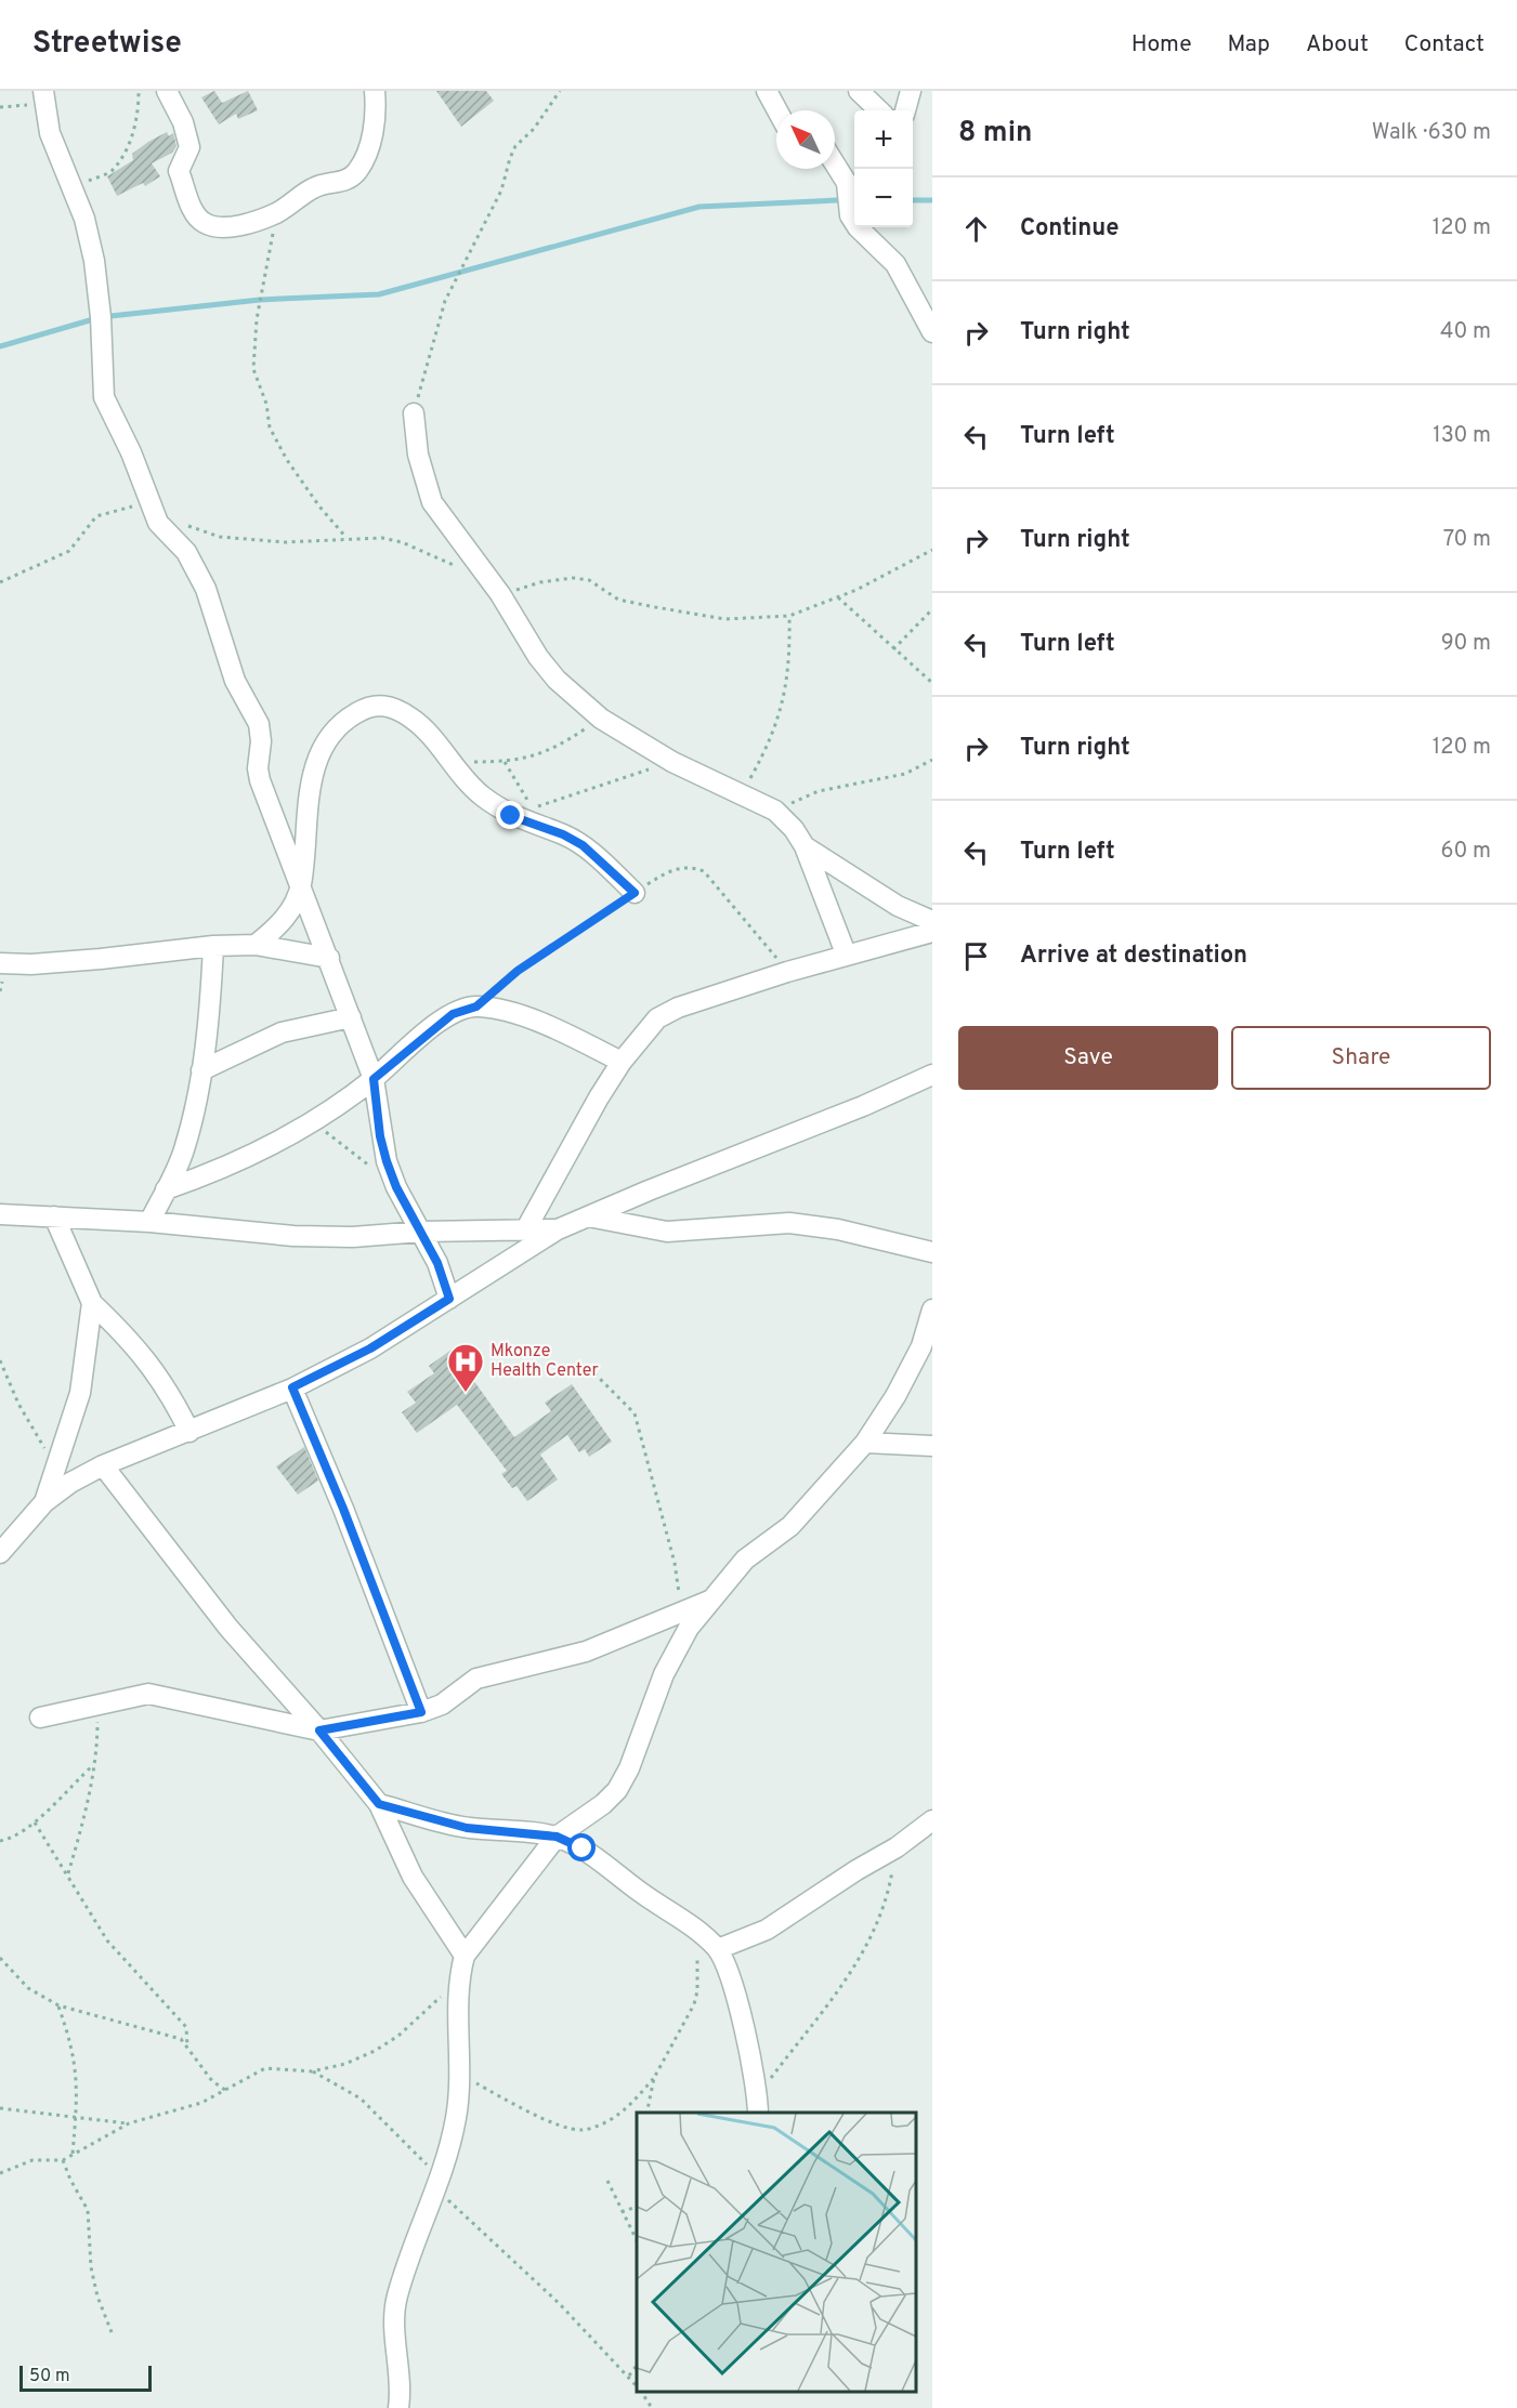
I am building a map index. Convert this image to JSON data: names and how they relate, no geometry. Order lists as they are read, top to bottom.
{
  "places": {
    "hospital": ["Mkonze Health Center"]
  },
  "scale_bar": "50 m",
  "north": "top left",
  "page": {
    "header": "Streetwise",
    "nav": [
      "Home",
      "Map",
      "About",
      "Contact"
    ],
    "heading": ["8 min", "Walk · 630 m"],
    "map_buttons": ["+", "−"],
    "list": [
      ["Continue", "120 m"],
      ["Turn right", "40 m"],
      ["Turn left", "130 m"],
      ["Turn right", "70 m"],
      ["Turn left", "90 m"],
      ["Turn right", "120 m"],
      ["Turn left", "60 m"],
      "Arrive at destination"
    ],
    "buttons": ["Save", "Share"],
    "scale": "50 m"
  }
}
